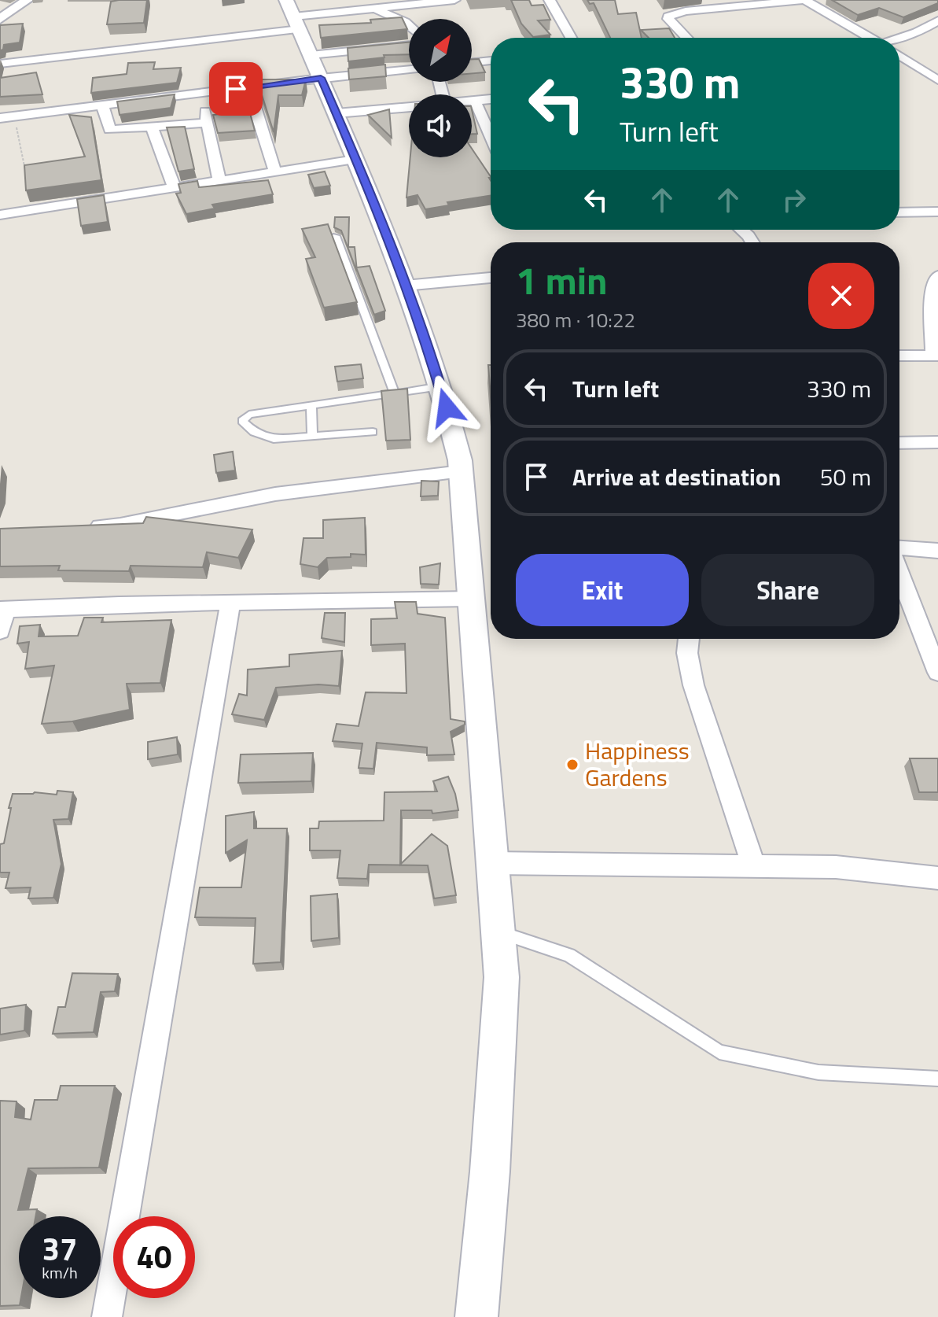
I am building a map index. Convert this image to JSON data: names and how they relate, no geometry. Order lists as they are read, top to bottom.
{
  "places": ["Happiness Gardens"],
  "north": "top right",
  "page": {
    "turn": ["330 m", "Turn left"],
    "heading": ["1 min", "380 m · 10:22"],
    "list": [
      {
        "name": "Turn left",
        "value": "330 m"
      },
      {
        "name": "Arrive at destination",
        "value": "50 m"
      }
    ],
    "buttons": ["Exit", "Share"],
    "speed": "37 km/h",
    "limit": "40"
  }
}
